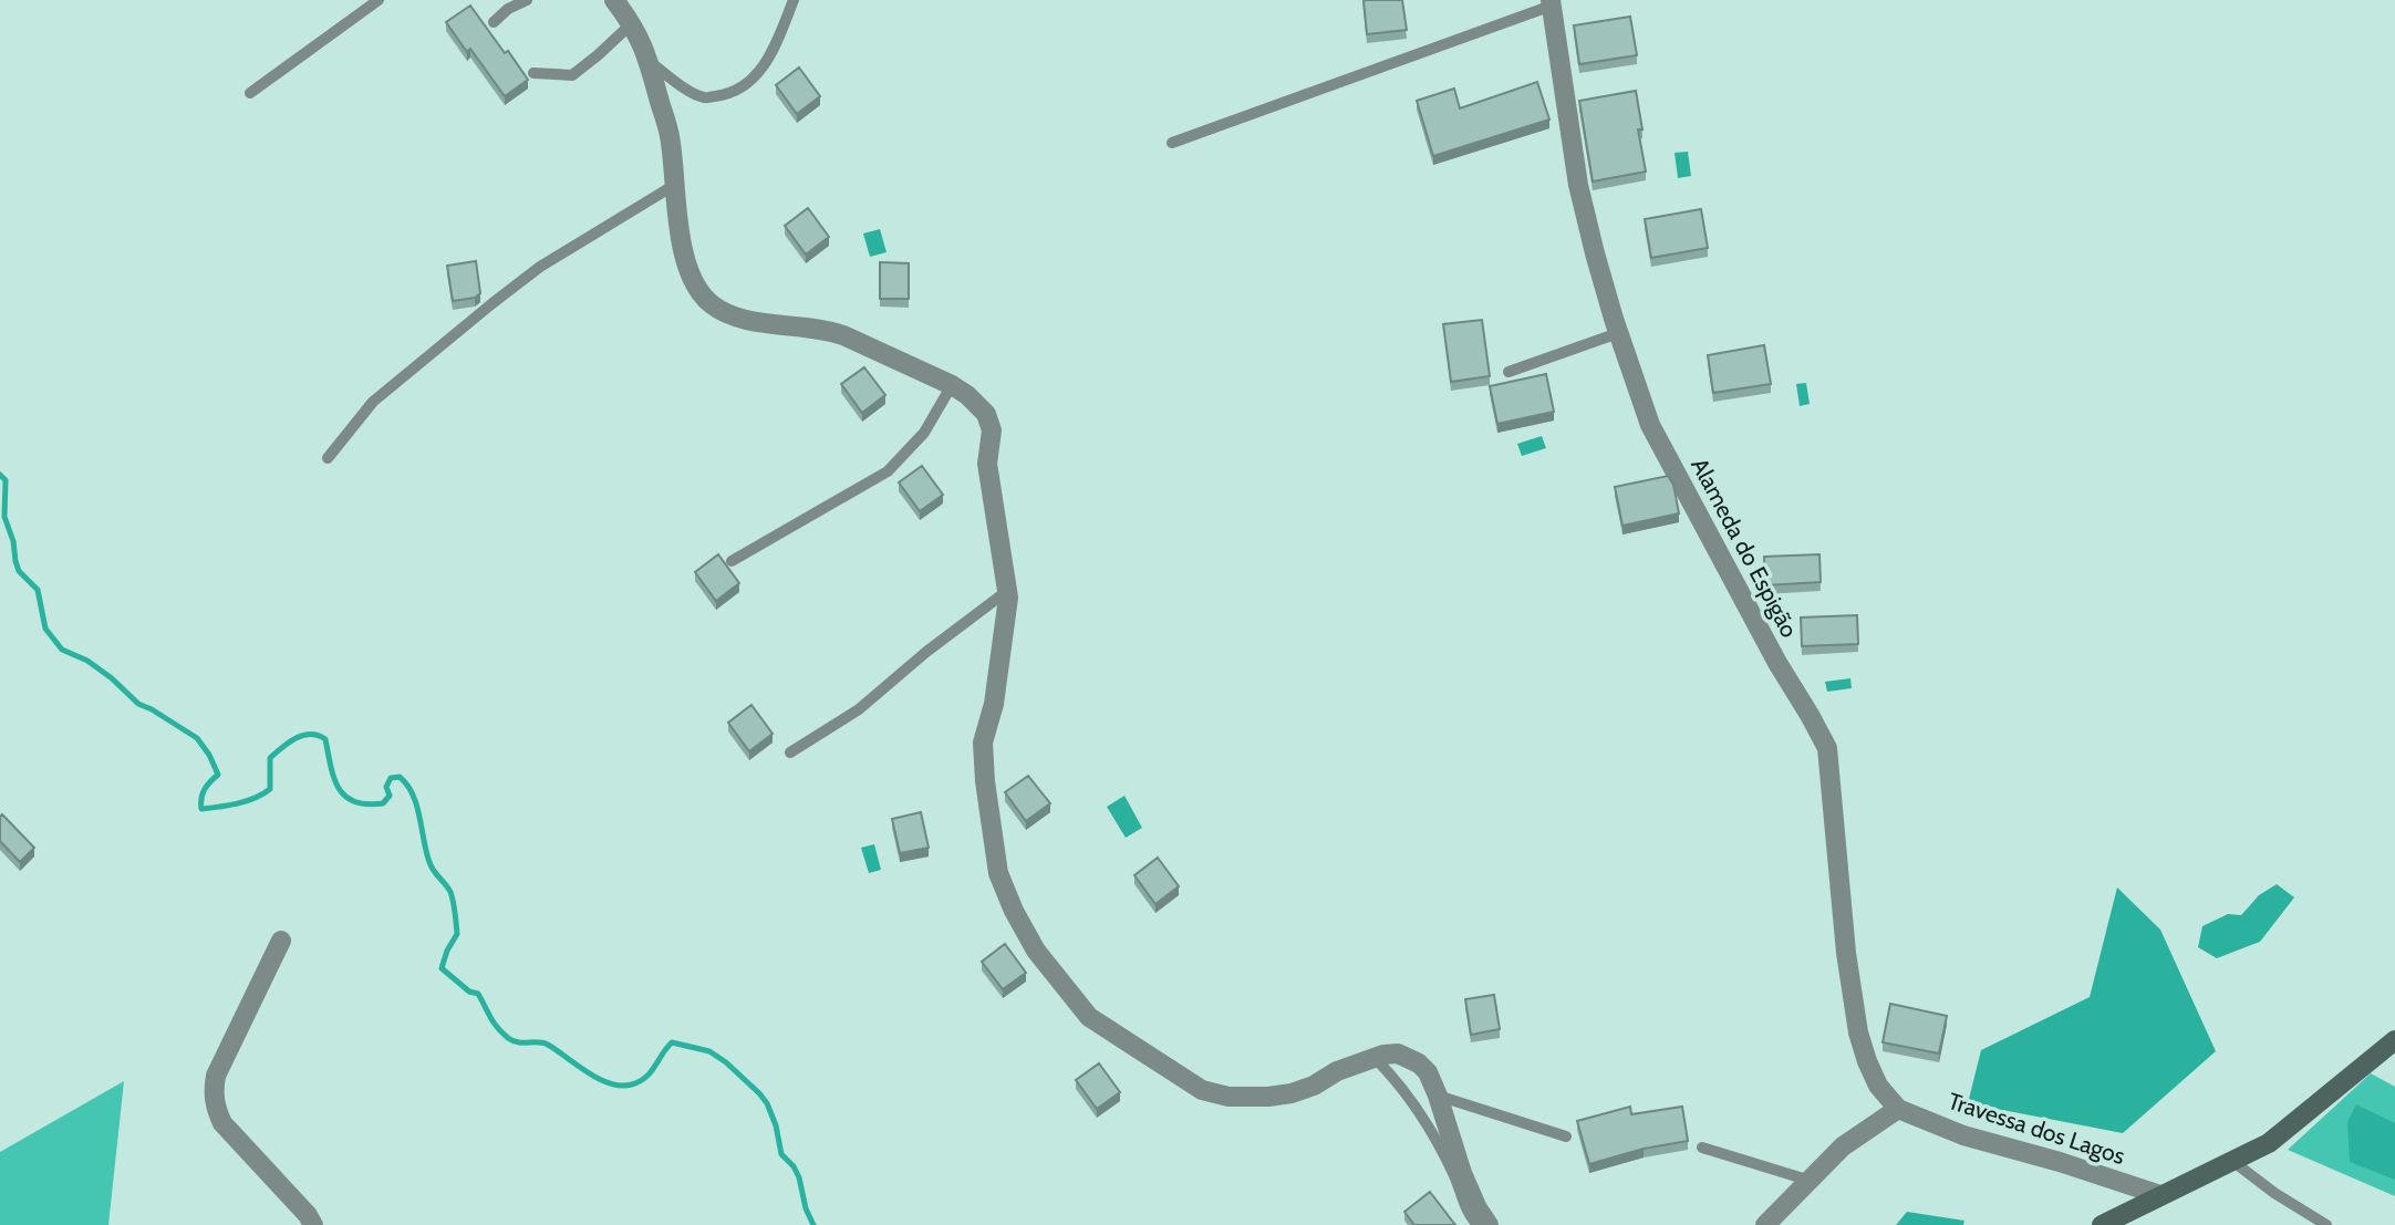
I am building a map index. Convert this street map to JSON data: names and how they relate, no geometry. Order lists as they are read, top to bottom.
{
  "streets": {
    "street": ["Alameda do Espigão", "Travessa dos Lagos"]
  },
  "crossings": [
    ["Alameda do Espigão", "Travessa dos Lagos"]
  ]
}
